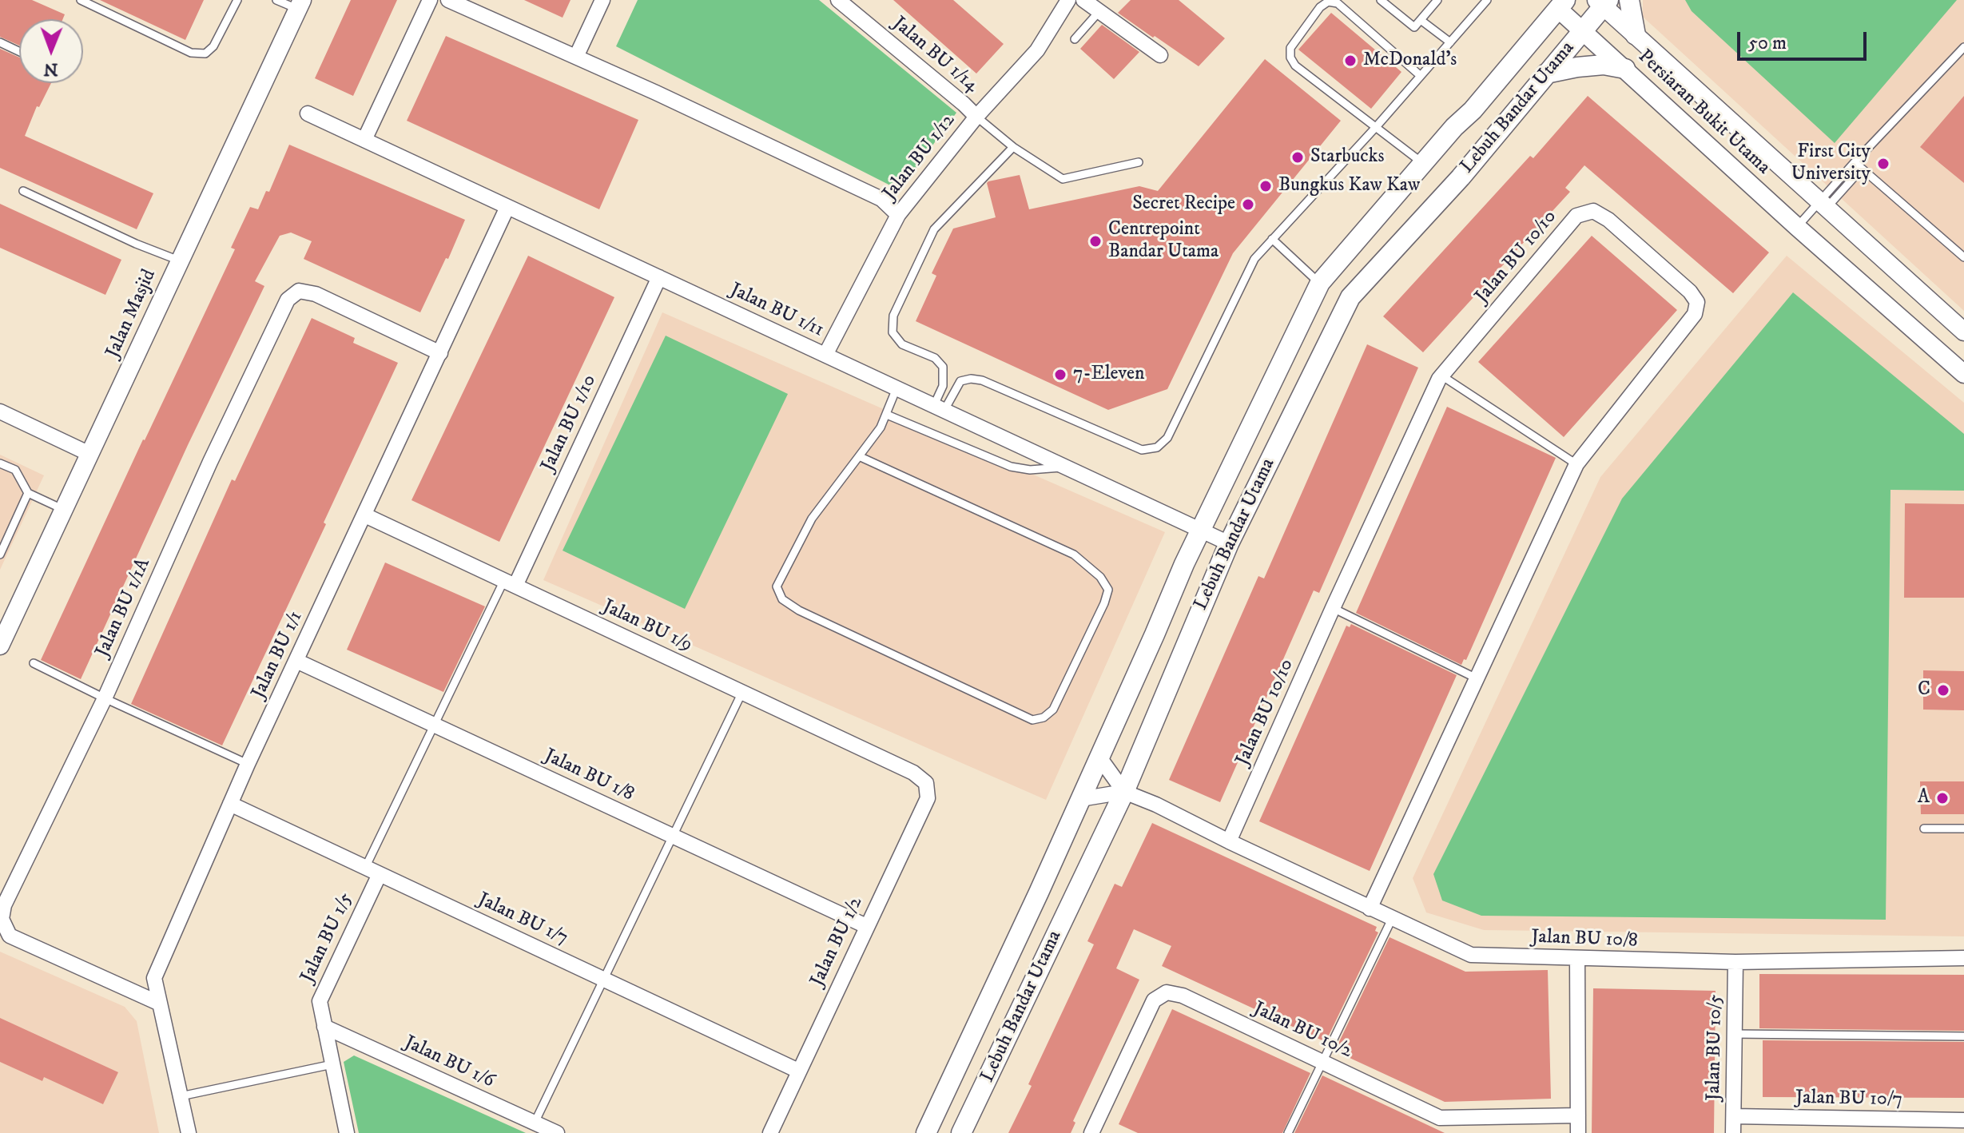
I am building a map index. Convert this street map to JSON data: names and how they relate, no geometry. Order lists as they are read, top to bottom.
{
  "streets": {
    "main road": ["Lebuh Bandar Utama"],
    "street": [
      "Jalan BU 1/14",
      "Persiaran Bukit Utama",
      "Jalan BU 1/12",
      "Jalan BU 10/10",
      "Jalan BU 1/11",
      "Jalan Masjid",
      "Jalan BU 1/10",
      "Jalan BU 1/1A",
      "Jalan BU 1/9",
      "Jalan BU 1/1",
      "Jalan BU 1/8",
      "Jalan BU 1/7",
      "Jalan BU 1/5",
      "Jalan BU 10/8",
      "Jalan BU 1/2",
      "Jalan BU 10/2",
      "Jalan BU 10/5",
      "Jalan BU 1/6",
      "Jalan BU 10/7"
    ]
  },
  "crossings": [
    ["Jalan BU 1/14", "Jalan BU 1/12"],
    ["Lebuh Bandar Utama", "Persiaran Bukit Utama"],
    ["Lebuh Bandar Utama", "Jalan BU 1/11"],
    ["Jalan BU 1/12", "Jalan BU 1/11"],
    ["Jalan BU 10/10", "Jalan BU 10/8"],
    ["Jalan BU 1/11", "Jalan BU 1/10"],
    ["Jalan BU 1/11", "Jalan BU 1/1"],
    ["Jalan BU 1/10", "Jalan BU 1/9"],
    ["Jalan BU 1/1A", "Jalan BU 1/1"],
    ["Jalan BU 1/9", "Jalan BU 1/1"],
    ["Jalan BU 1/9", "Jalan BU 1/2"],
    ["Jalan BU 1/1", "Jalan BU 1/8"],
    ["Jalan BU 1/1", "Jalan BU 1/7"],
    ["Jalan BU 1/8", "Jalan BU 1/2"],
    ["Jalan BU 1/7", "Jalan BU 1/5"],
    ["Jalan BU 1/7", "Jalan BU 1/2"],
    ["Jalan BU 1/5", "Jalan BU 1/6"],
    ["Jalan BU 10/8", "Jalan BU 10/5"],
    ["Jalan BU 10/5", "Jalan BU 10/7"]
  ],
  "places": [
    "McDonald's",
    "Starbucks",
    "First City University",
    "Bungkus Kaw Kaw",
    "Secret Recipe",
    "Centrepoint Bandar Utama",
    "7-Eleven",
    "C",
    "A"
  ],
  "scale_bar": "50 m",
  "north": "bottom"
}
